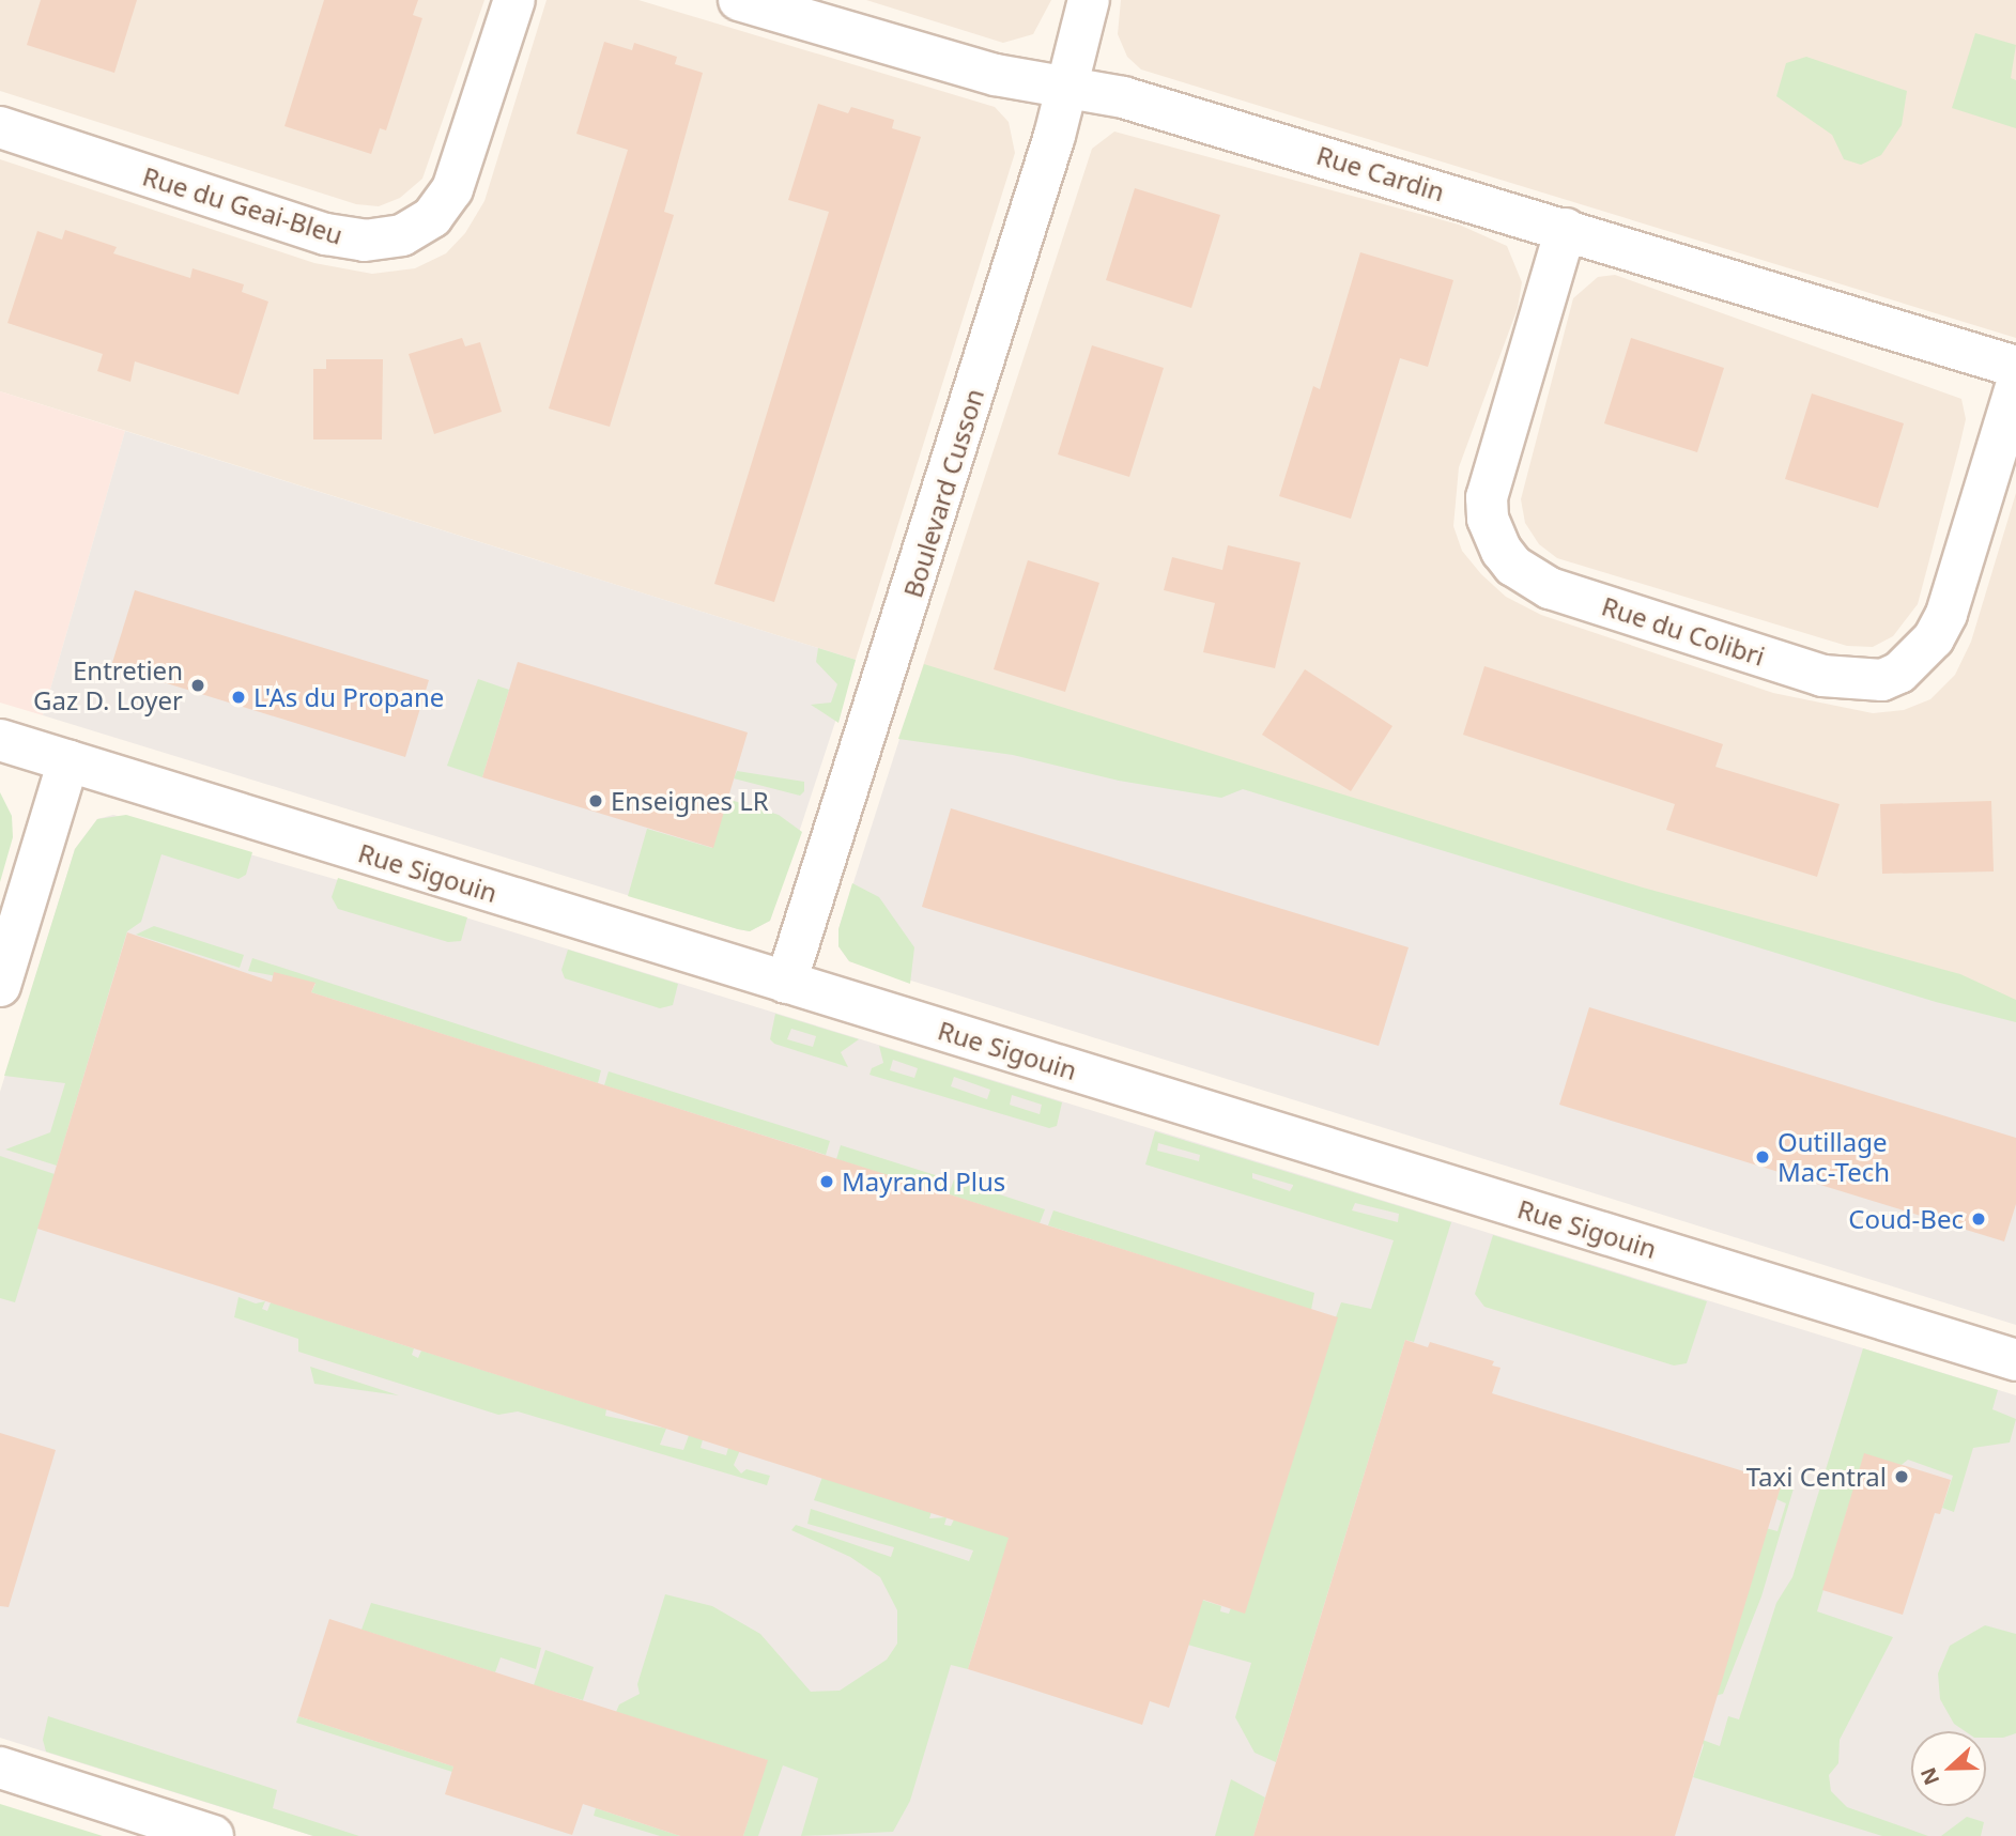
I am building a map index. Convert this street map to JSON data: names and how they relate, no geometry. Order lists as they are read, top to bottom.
{
  "streets": {
    "street": [
      "Rue Cardin",
      "Rue du Geai-Bleu",
      "Boulevard Cusson",
      "Rue du Colibri",
      "Rue Sigouin"
    ]
  },
  "crossings": [
    ["Rue Cardin", "Boulevard Cusson"],
    ["Rue Cardin", "Rue du Colibri"],
    ["Boulevard Cusson", "Rue Sigouin"]
  ],
  "places": [
    "Entretien Gaz D. Loyer",
    "L'As du Propane",
    "Enseignes LR",
    "Outillage Mac-Tech",
    "Mayrand Plus",
    "Coud-Bec",
    "Taxi Central"
  ],
  "north": "left"
}
